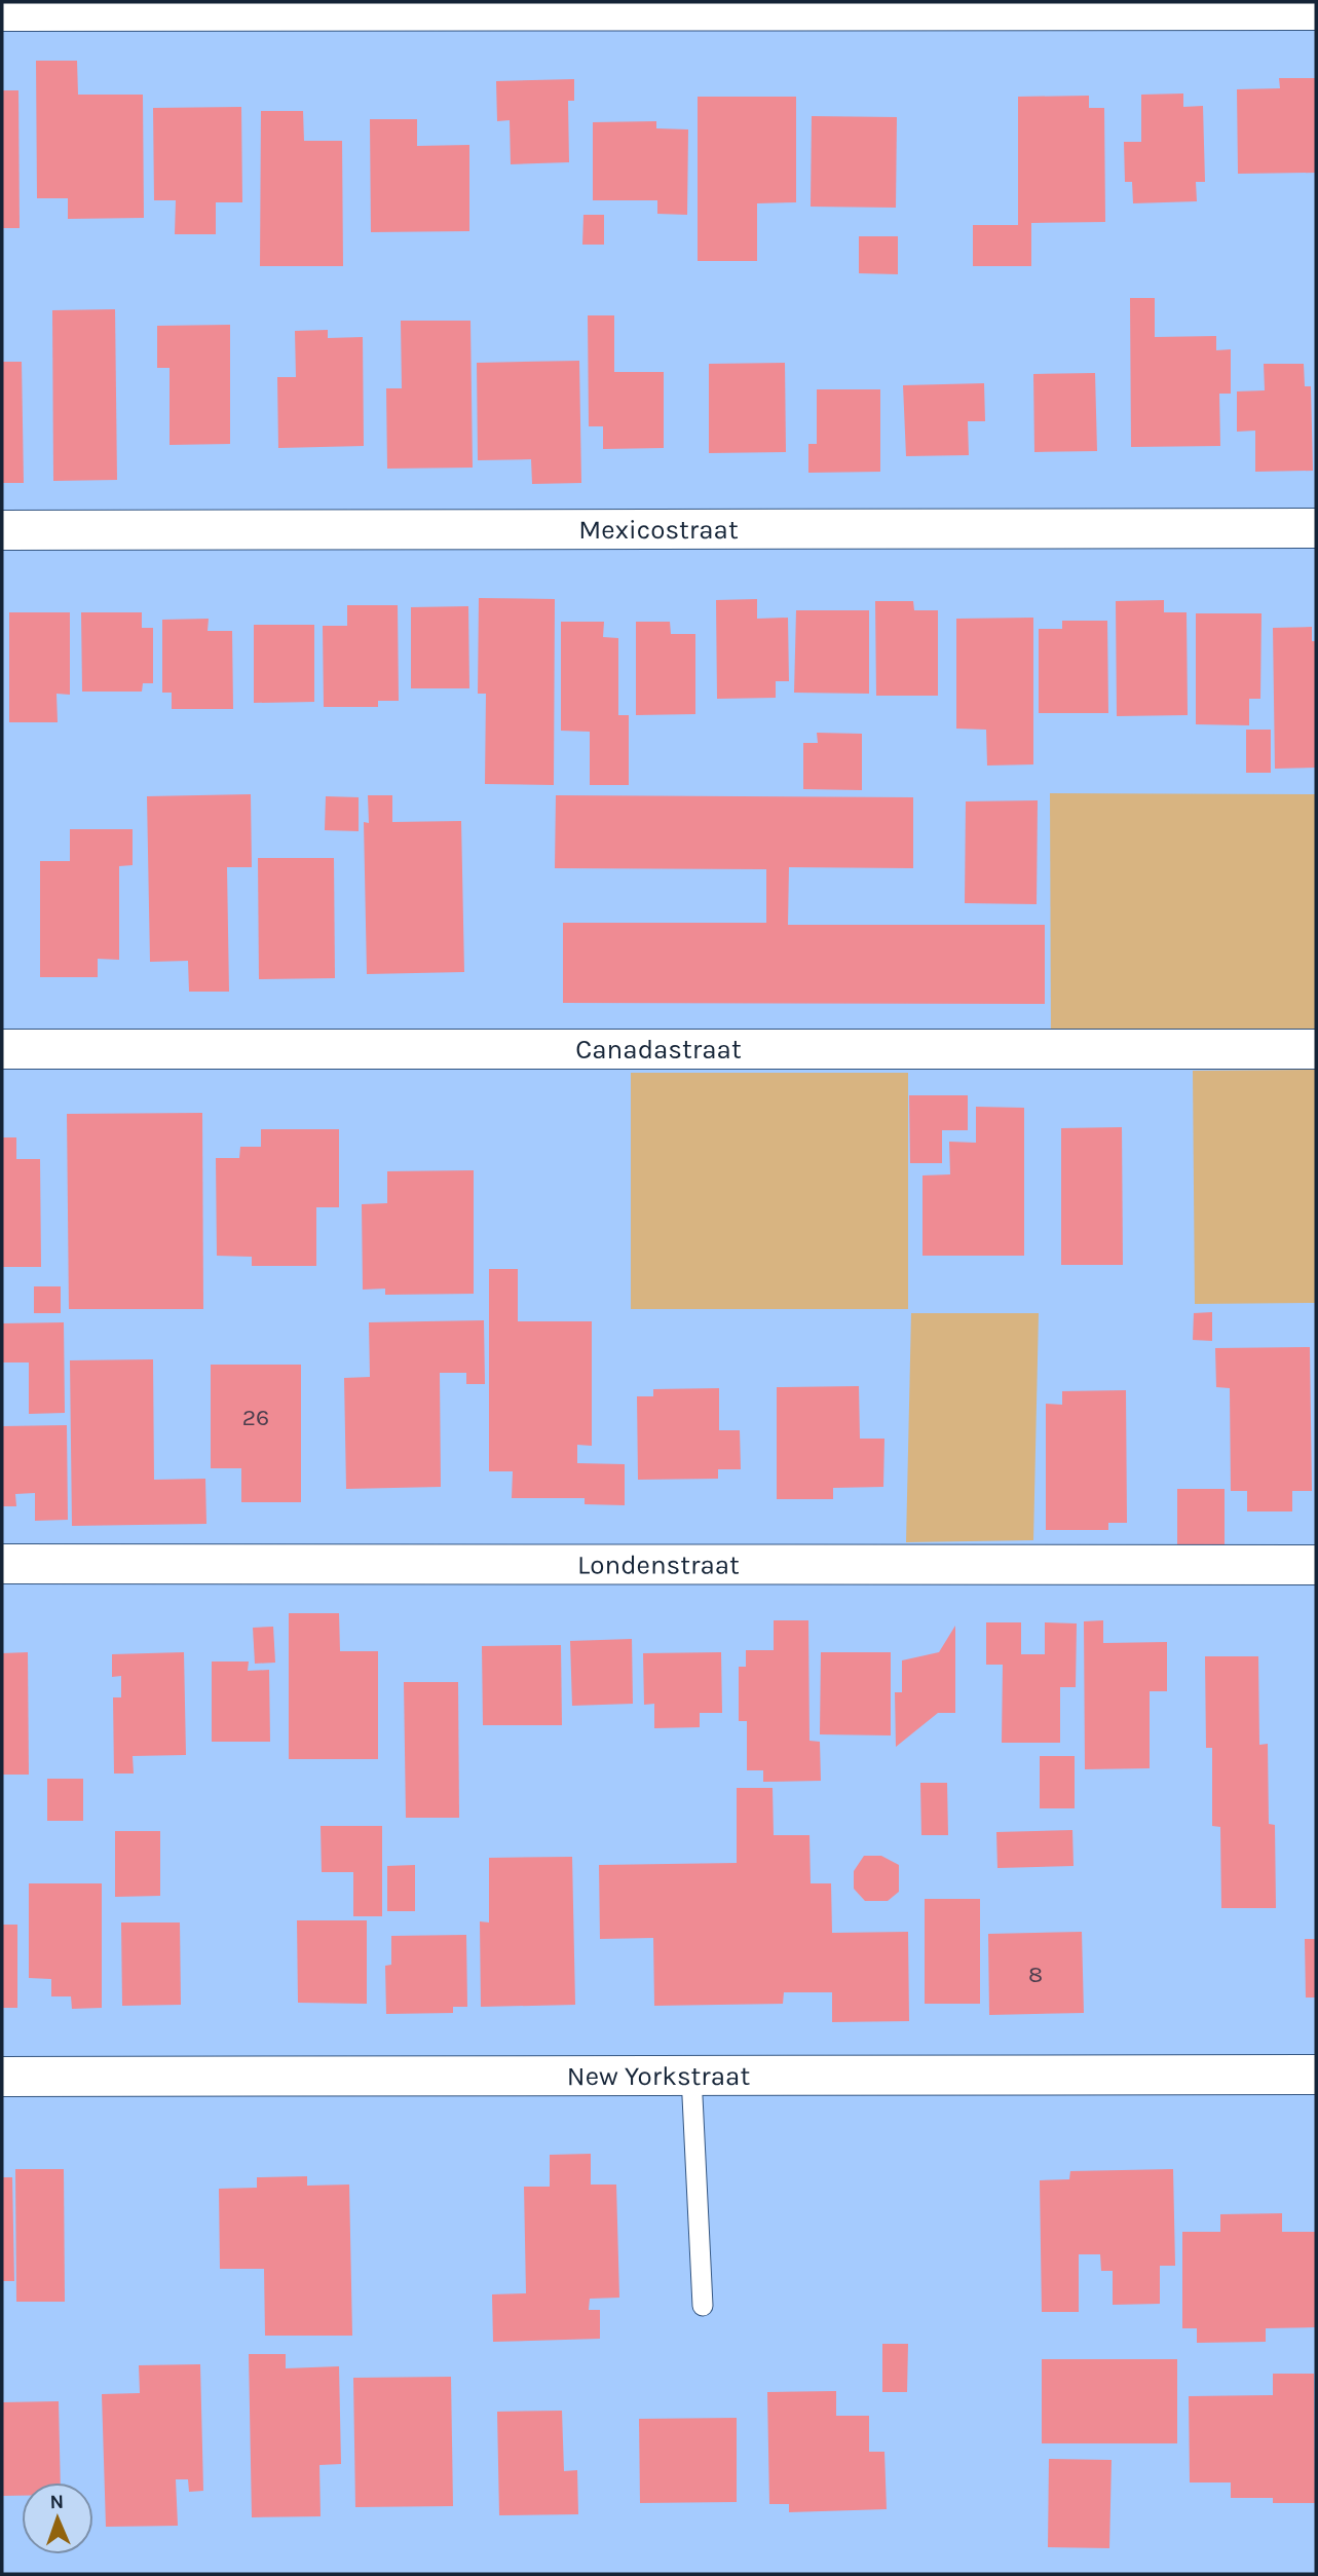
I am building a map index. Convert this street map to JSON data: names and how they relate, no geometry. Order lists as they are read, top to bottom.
{
  "streets": {
    "street": [
      "Mexicostraat",
      "Canadastraat",
      "Londenstraat",
      "New Yorkstraat"
    ]
  },
  "house_numbers": ["26", "8"],
  "north": "top"
}
